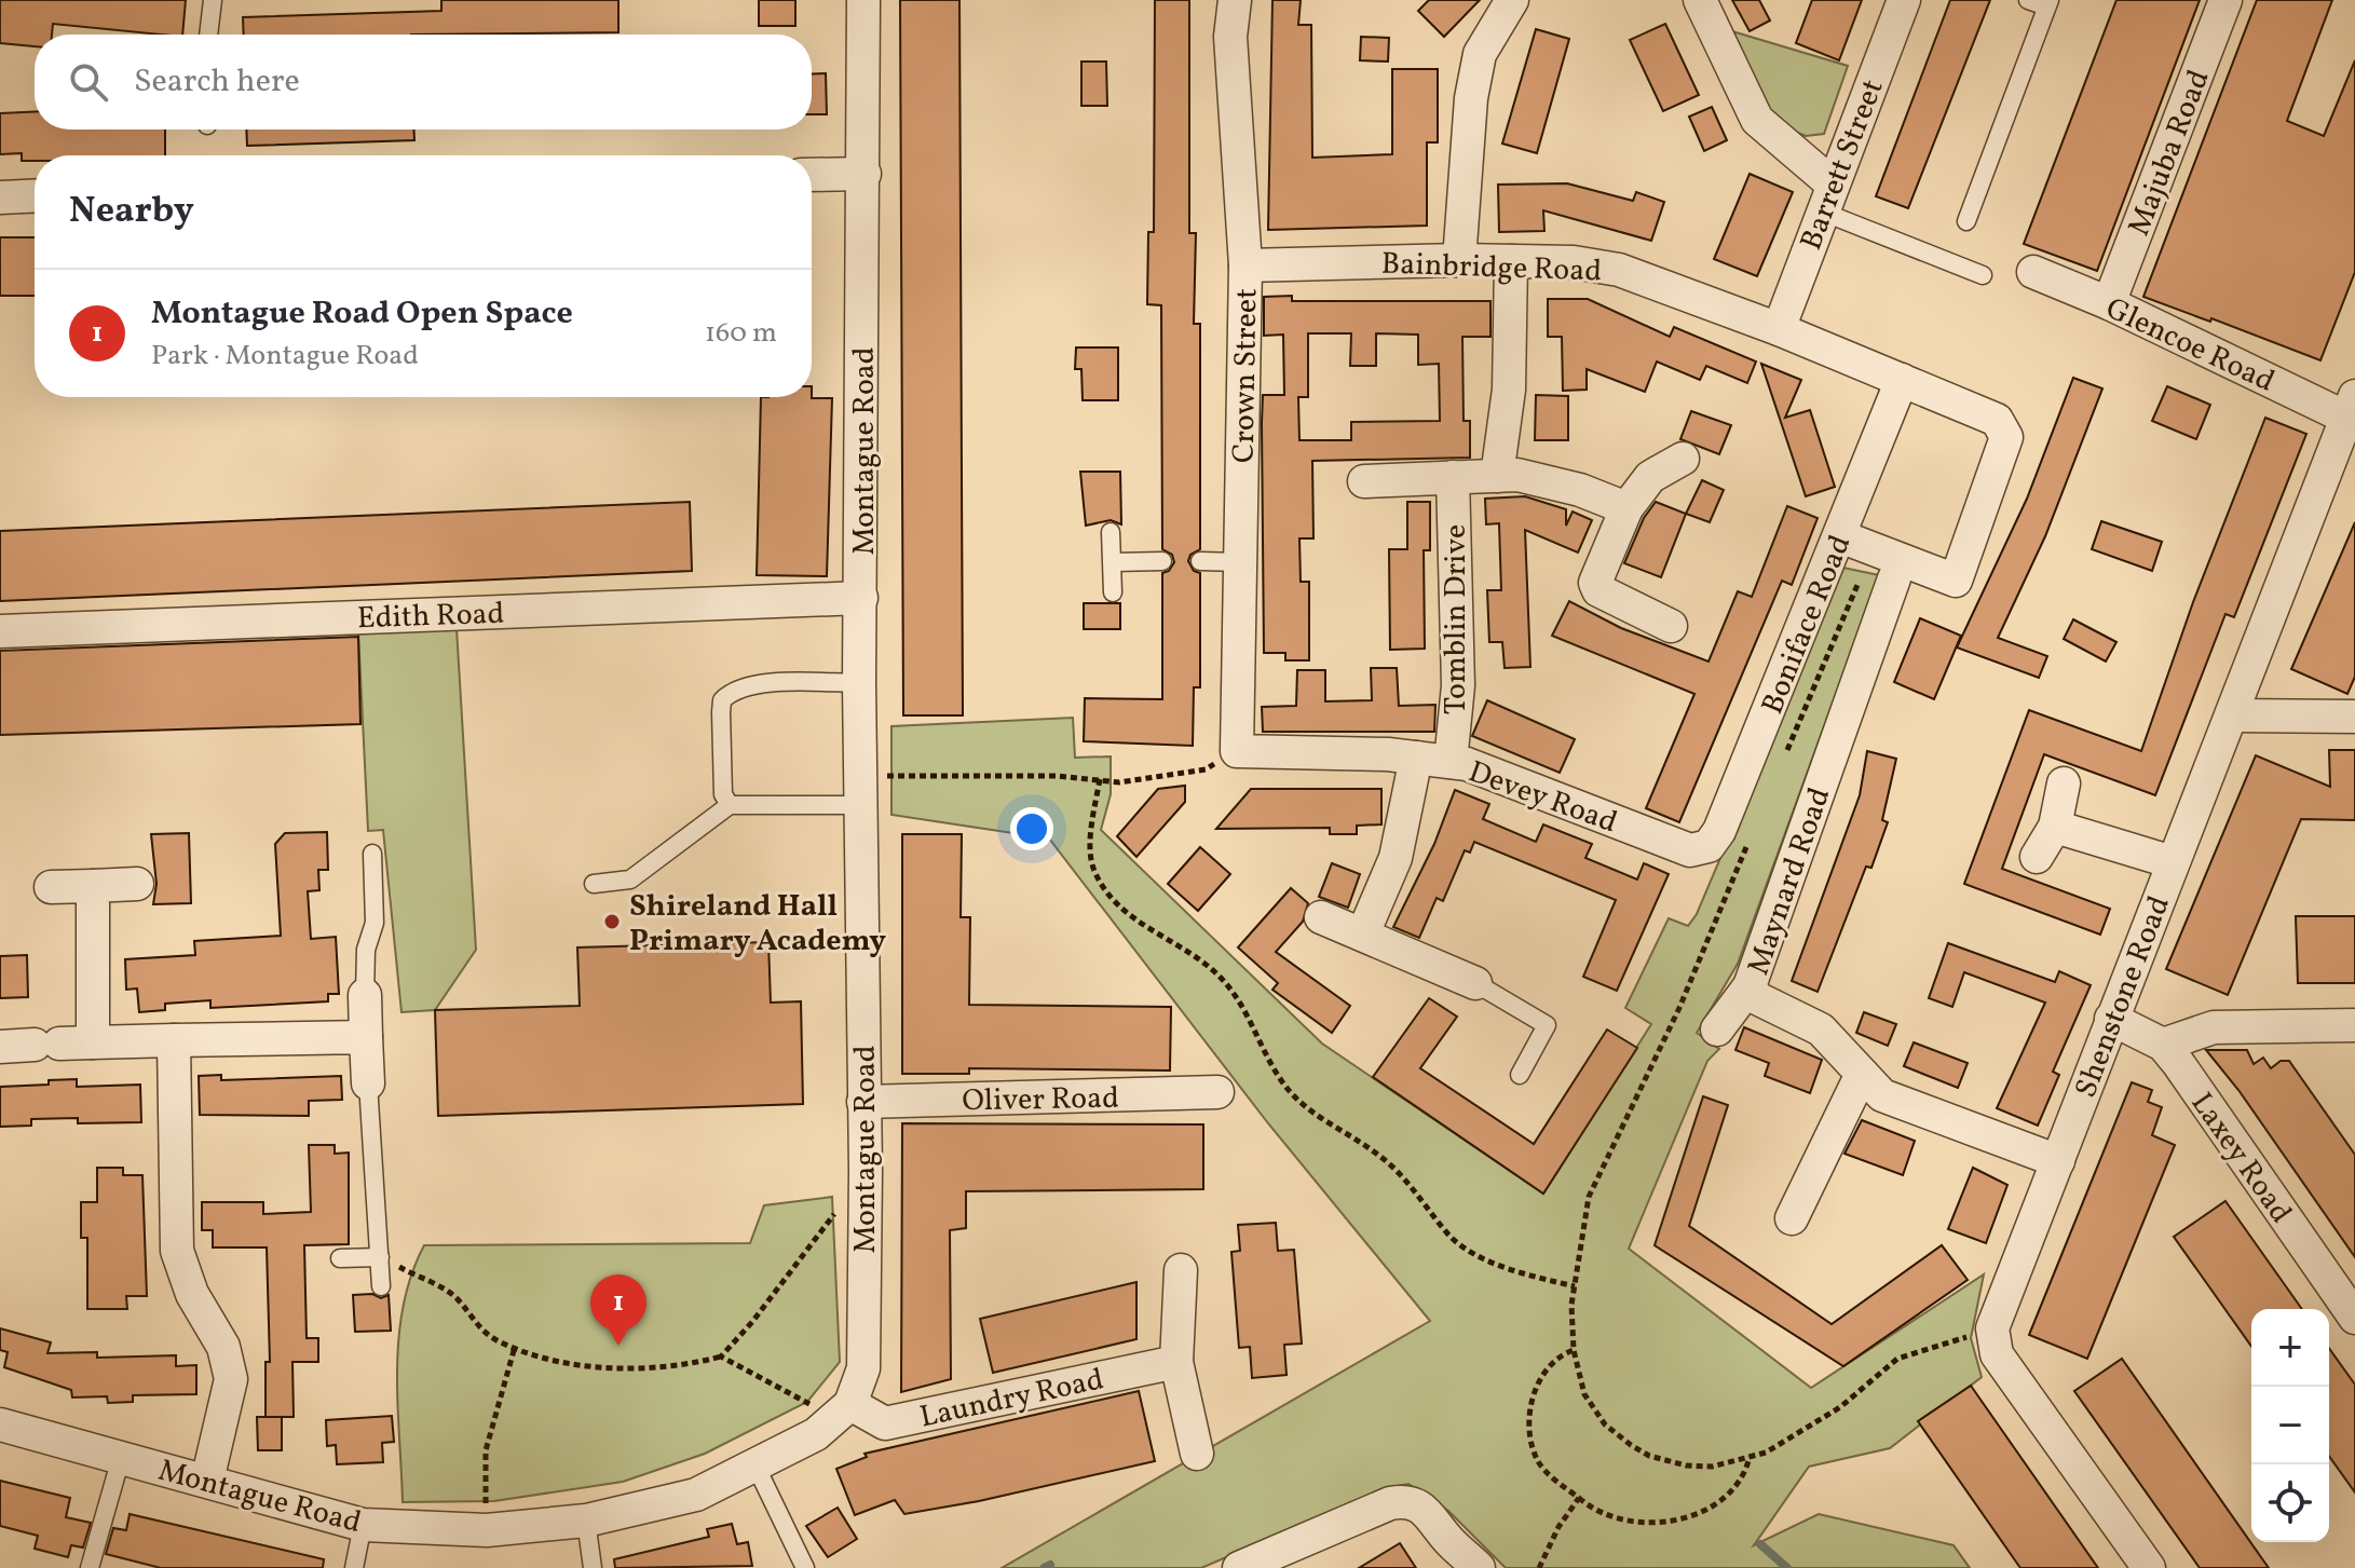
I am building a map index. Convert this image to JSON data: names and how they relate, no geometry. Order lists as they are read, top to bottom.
{
  "streets": {
    "street": [
      "Majuba Road",
      "Barrett Street",
      "Bainbridge Road",
      "Glencoe Road",
      "Crown Street",
      "Montague Road",
      "Edith Road",
      "Tomblin Drive",
      "Boniface Road",
      "Devey Road",
      "Maynard Road",
      "Shenstone Road",
      "Oliver Road",
      "Laxey Road",
      "Laundry Road"
    ]
  },
  "crossings": [
    ["Majuba Road", "Glencoe Road"],
    ["Barrett Street", "Bainbridge Road"],
    ["Bainbridge Road", "Crown Street"],
    ["Bainbridge Road", "Boniface Road"],
    ["Bainbridge Road", "Maynard Road"],
    ["Glencoe Road", "Shenstone Road"],
    ["Crown Street", "Devey Road"],
    ["Montague Road", "Edith Road"],
    ["Montague Road", "Oliver Road"],
    ["Montague Road", "Laundry Road"],
    ["Tomblin Drive", "Devey Road"],
    ["Boniface Road", "Devey Road"],
    ["Maynard Road", "Shenstone Road"],
    ["Shenstone Road", "Laxey Road"]
  ],
  "places": ["Shireland Hall Primary Academy"],
  "page": {
    "search": "Search here",
    "heading": "Nearby",
    "list": [
      {
        "mark": "1",
        "name": "Montague Road Open Space",
        "note": "Park · Montague Road",
        "value": "160 m"
      }
    ],
    "pins": "1",
    "map_buttons": ["+", "−"]
  }
}
